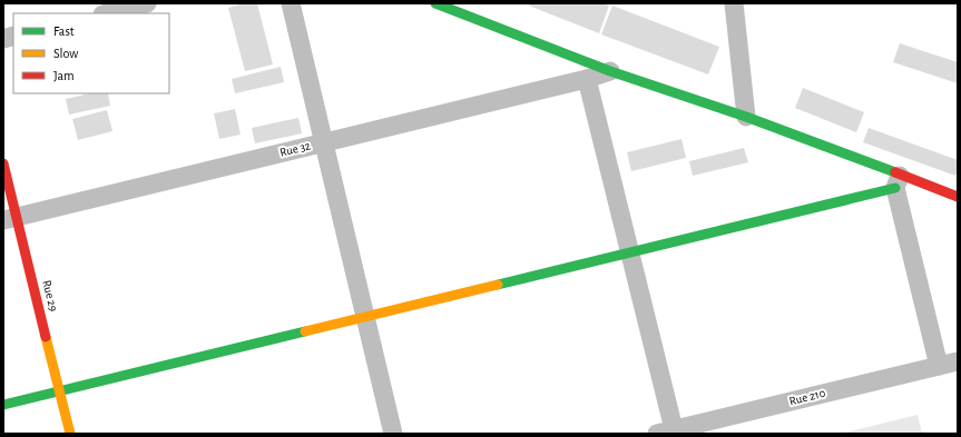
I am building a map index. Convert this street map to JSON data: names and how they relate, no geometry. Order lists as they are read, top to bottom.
{
  "streets": {
    "street": ["Rue 32", "Rue 29", "Rue 210"]
  },
  "crossings": [
    ["Rue 32", "Rue 29"]
  ],
  "legend": ["Fast", "Slow", "Jam"]
}
